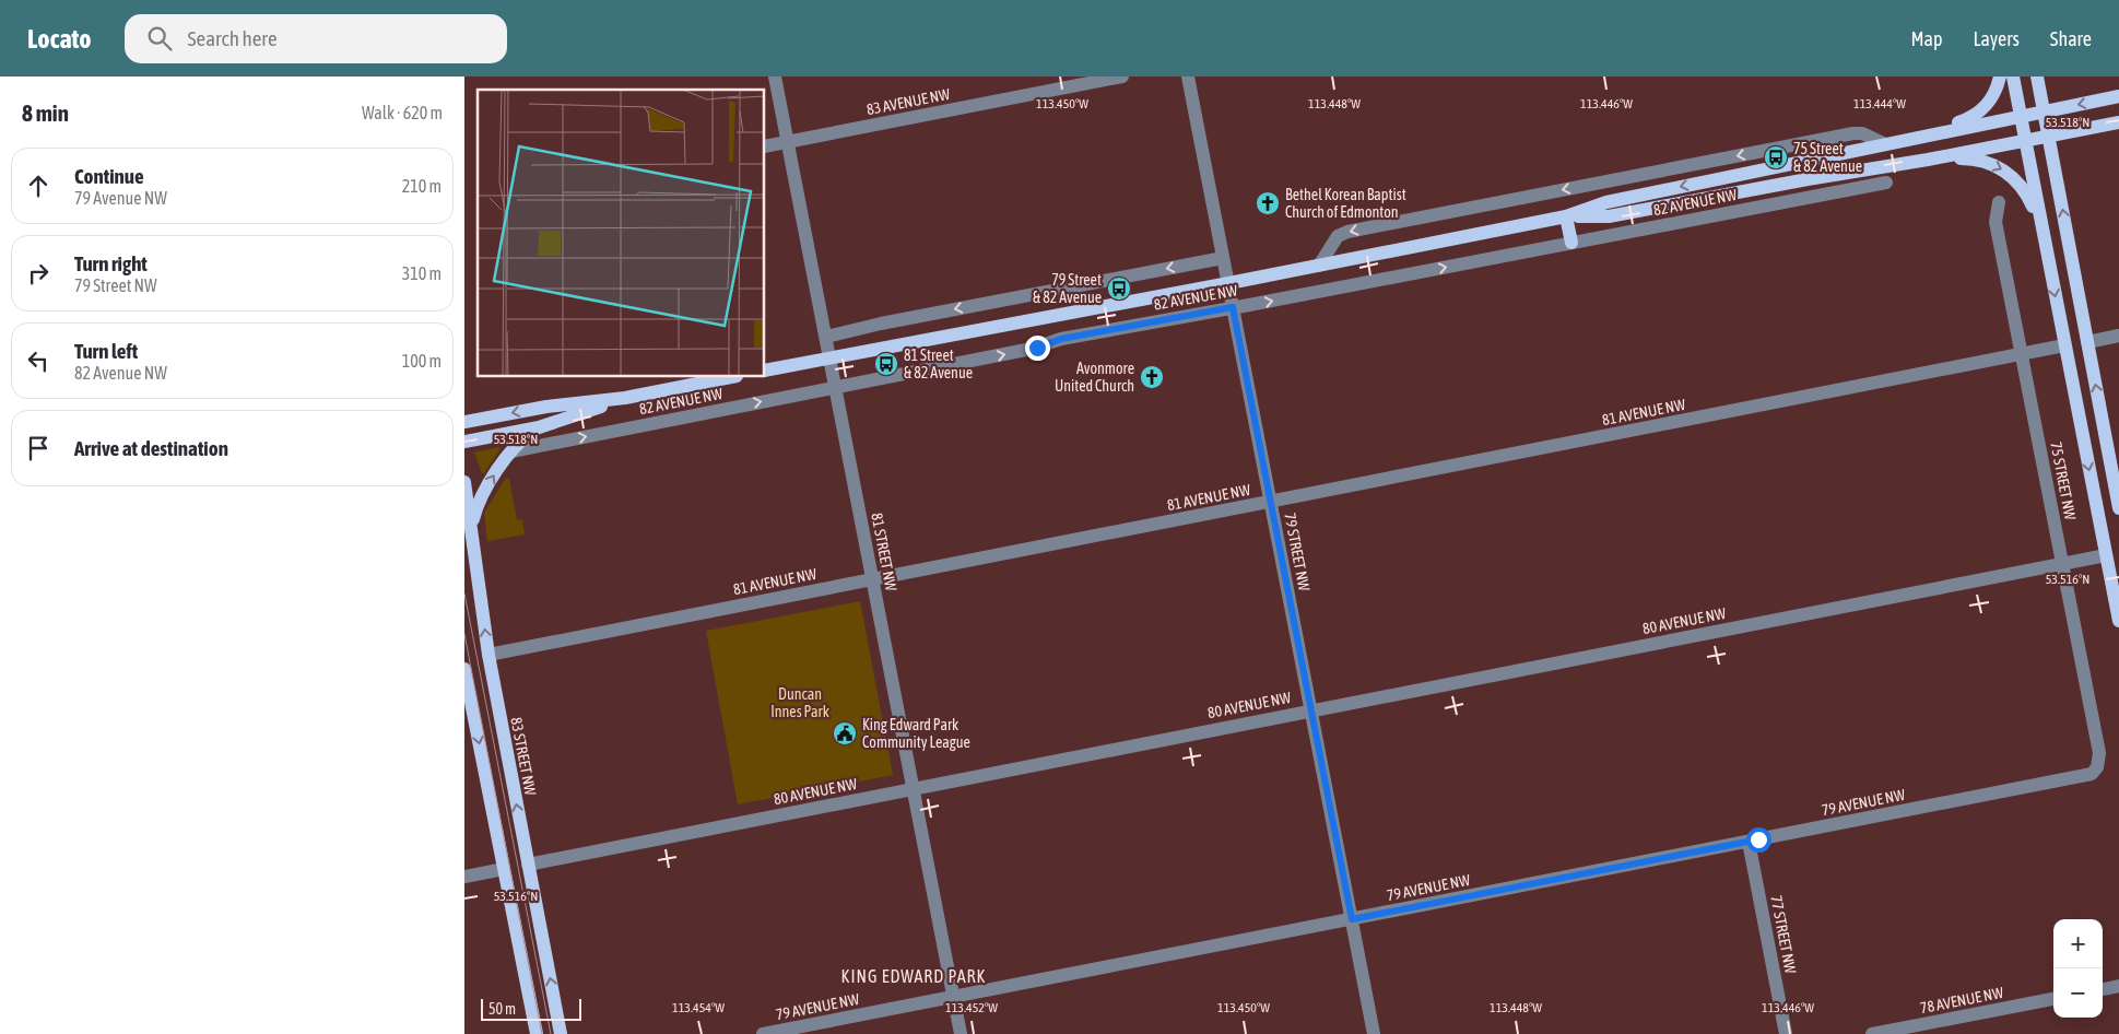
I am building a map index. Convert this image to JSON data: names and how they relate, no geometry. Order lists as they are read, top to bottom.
{
  "streets": {
    "main road": ["82 AVENUE NW", "75 STREET NW", "83 STREET NW"],
    "street": [
      "83 AVENUE NW",
      "81 AVENUE NW",
      "81 STREET NW",
      "79 STREET NW",
      "80 AVENUE NW",
      "79 AVENUE NW",
      "77 STREET NW",
      "78 AVENUE NW"
    ]
  },
  "crossings": [
    ["83 AVENUE NW", "81 STREET NW"],
    ["82 AVENUE NW", "75 STREET NW"],
    ["82 AVENUE NW", "81 STREET NW"],
    ["82 AVENUE NW", "79 STREET NW"],
    ["81 AVENUE NW", "75 STREET NW"],
    ["81 AVENUE NW", "81 STREET NW"],
    ["81 AVENUE NW", "79 STREET NW"],
    ["81 AVENUE NW", "83 STREET NW"],
    ["75 STREET NW", "80 AVENUE NW"],
    ["75 STREET NW", "79 AVENUE NW"],
    ["81 STREET NW", "80 AVENUE NW"],
    ["81 STREET NW", "79 AVENUE NW"],
    ["79 STREET NW", "80 AVENUE NW"],
    ["79 STREET NW", "79 AVENUE NW"],
    ["80 AVENUE NW", "83 STREET NW"],
    ["79 AVENUE NW", "77 STREET NW"]
  ],
  "districts": ["KING EDWARD PARK"],
  "parks": ["Duncan Innes Park"],
  "places": {
    "bus stop": ["75 Street & 82 Avenue", "79 Street & 82 Avenue", "81 Street & 82 Avenue"],
    "church": ["Bethel Korean Baptist Church of Edmonton", "Avonmore United Church"],
    "public building": ["King Edward Park Community League"]
  },
  "scale_bar": "50 m",
  "page": {
    "header": "Locato",
    "search": "Search here",
    "nav": ["Map", "Layers", "Share"],
    "heading": ["8 min", "Walk · 620 m"],
    "list": [
      ["Continue", "79 Avenue NW", "210 m"],
      ["Turn right", "79 Street NW", "310 m"],
      ["Turn left", "82 Avenue NW", "100 m"],
      "Arrive at destination"
    ],
    "map_buttons": ["+", "−"],
    "scale": "50 m"
  },
  "coordinates": [
    "113.450°W",
    "113.448°W",
    "113.446°W",
    "113.444°W",
    "53.518°N",
    "53.516°N",
    "113.454°W",
    "113.452°W"
  ]
}
